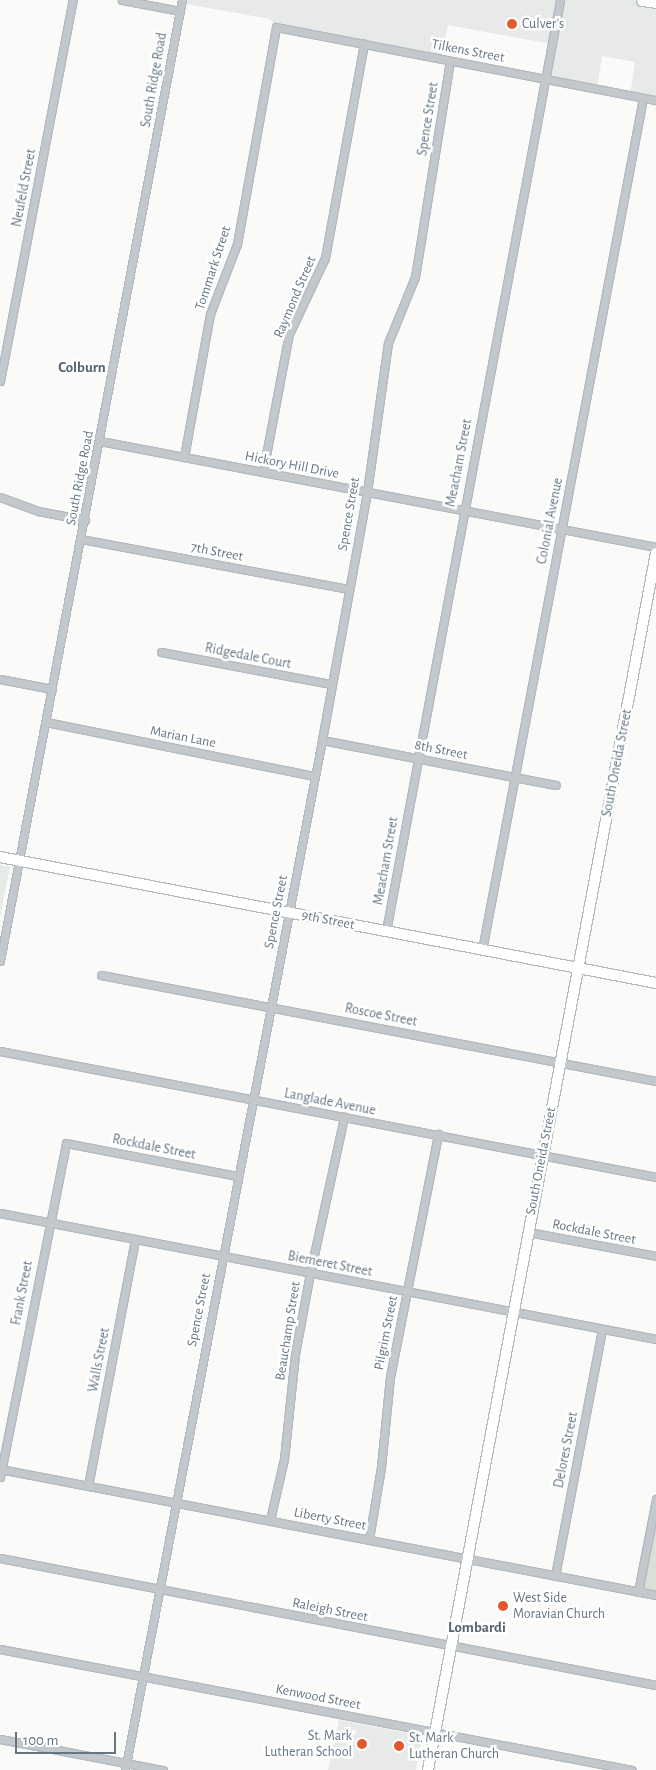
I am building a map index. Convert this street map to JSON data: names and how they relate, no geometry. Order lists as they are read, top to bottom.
{
  "streets": {
    "street": [
      "Tilkens Street",
      "South Ridge Road",
      "Spence Street",
      "Neufeld Street",
      "Tommark Street",
      "Raymond Street",
      "Meacham Street",
      "Hickory Hill Drive",
      "Colonial Avenue",
      "7th Street",
      "Ridgedale Court",
      "Marian Lane",
      "8th Street",
      "South Oneida Street",
      "9th Street",
      "Roscoe Street",
      "Langlade Avenue",
      "Rockdale Street",
      "Biemeret Street",
      "Frank Street",
      "Beauchamp Street",
      "Pilgrim Street",
      "Walls Street",
      "Delores Street",
      "Liberty Street",
      "Raleigh Street",
      "Kenwood Street"
    ]
  },
  "crossings": [
    ["Tilkens Street", "Spence Street"],
    ["Tilkens Street", "Tommark Street"],
    ["Tilkens Street", "Raymond Street"],
    ["Tilkens Street", "Meacham Street"],
    ["Tilkens Street", "Colonial Avenue"],
    ["South Ridge Road", "Hickory Hill Drive"],
    ["South Ridge Road", "7th Street"],
    ["South Ridge Road", "Marian Lane"],
    ["South Ridge Road", "9th Street"],
    ["Spence Street", "Hickory Hill Drive"],
    ["Spence Street", "7th Street"],
    ["Spence Street", "Ridgedale Court"],
    ["Spence Street", "Marian Lane"],
    ["Spence Street", "8th Street"],
    ["Spence Street", "9th Street"],
    ["Spence Street", "Roscoe Street"],
    ["Spence Street", "Langlade Avenue"],
    ["Spence Street", "Rockdale Street"],
    ["Spence Street", "Biemeret Street"],
    ["Spence Street", "Liberty Street"],
    ["Spence Street", "Raleigh Street"],
    ["Spence Street", "Kenwood Street"],
    ["Tommark Street", "Hickory Hill Drive"],
    ["Raymond Street", "Hickory Hill Drive"],
    ["Meacham Street", "Hickory Hill Drive"],
    ["Meacham Street", "8th Street"],
    ["Meacham Street", "9th Street"],
    ["Hickory Hill Drive", "Colonial Avenue"],
    ["Colonial Avenue", "8th Street"],
    ["Colonial Avenue", "9th Street"],
    ["South Oneida Street", "9th Street"],
    ["South Oneida Street", "Roscoe Street"],
    ["South Oneida Street", "Langlade Avenue"],
    ["South Oneida Street", "Rockdale Street"],
    ["South Oneida Street", "Biemeret Street"],
    ["South Oneida Street", "Liberty Street"],
    ["South Oneida Street", "Raleigh Street"],
    ["South Oneida Street", "Kenwood Street"],
    ["Langlade Avenue", "Beauchamp Street"],
    ["Langlade Avenue", "Pilgrim Street"],
    ["Rockdale Street", "Frank Street"],
    ["Biemeret Street", "Frank Street"],
    ["Biemeret Street", "Beauchamp Street"],
    ["Biemeret Street", "Pilgrim Street"],
    ["Biemeret Street", "Walls Street"],
    ["Biemeret Street", "Delores Street"],
    ["Frank Street", "Liberty Street"],
    ["Beauchamp Street", "Liberty Street"],
    ["Pilgrim Street", "Liberty Street"],
    ["Walls Street", "Liberty Street"],
    ["Delores Street", "Liberty Street"]
  ],
  "districts": ["Colburn", "Lombardi"],
  "places": [
    "Culver's",
    "West Side Moravian Church",
    "St. Mark Lutheran School",
    "St. Mark Lutheran Church"
  ],
  "scale_bar": "100 m"
}
